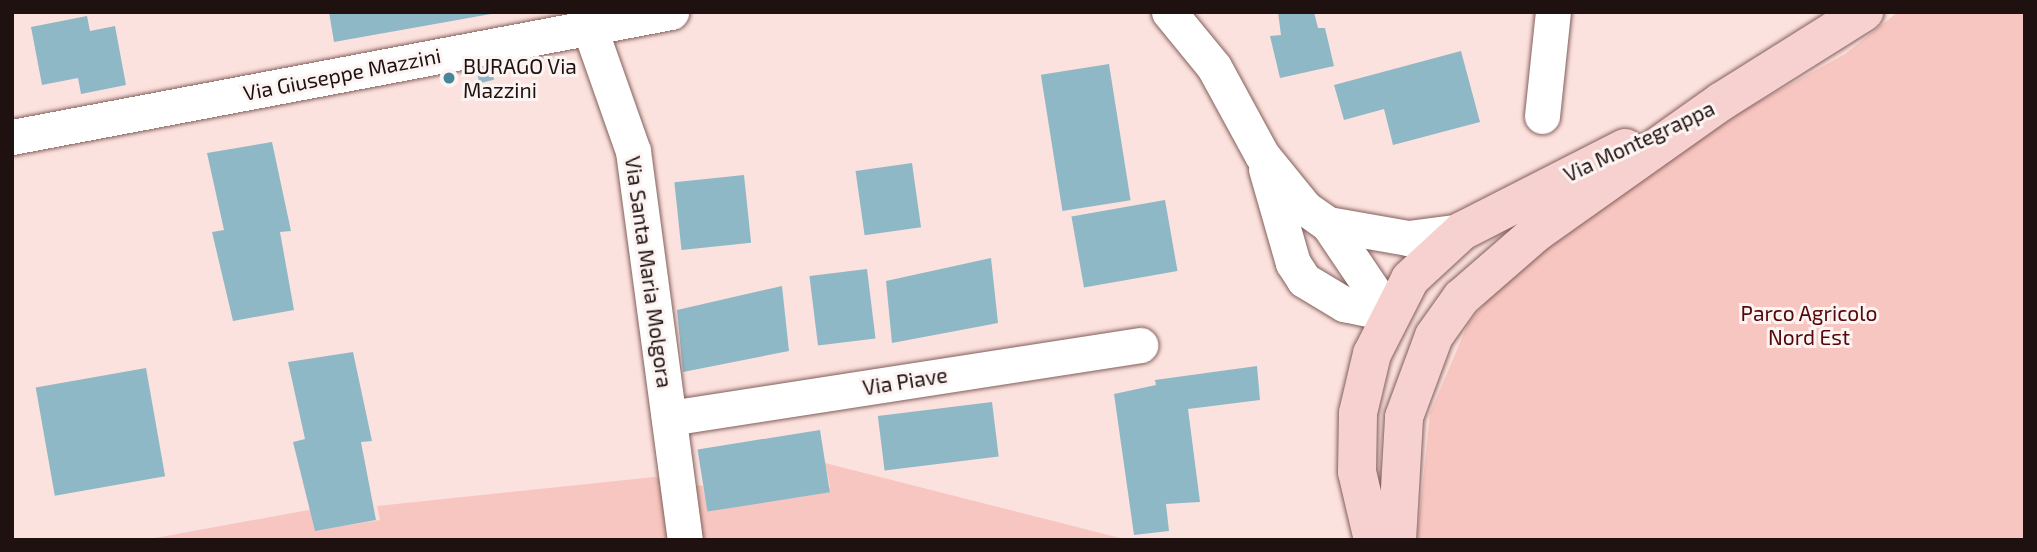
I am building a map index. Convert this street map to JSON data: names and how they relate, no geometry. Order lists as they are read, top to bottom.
{
  "streets": {
    "street": [
      "Via Giuseppe Mazzini",
      "Via Montegrappa",
      "Via Santa Maria Molgora",
      "Via Piave"
    ]
  },
  "crossings": [
    ["Via Giuseppe Mazzini", "Via Santa Maria Molgora"],
    ["Via Santa Maria Molgora", "Via Piave"]
  ],
  "parks": ["Parco Agricolo Nord Est"],
  "places": ["BURAGO Via Mazzini"]
}
